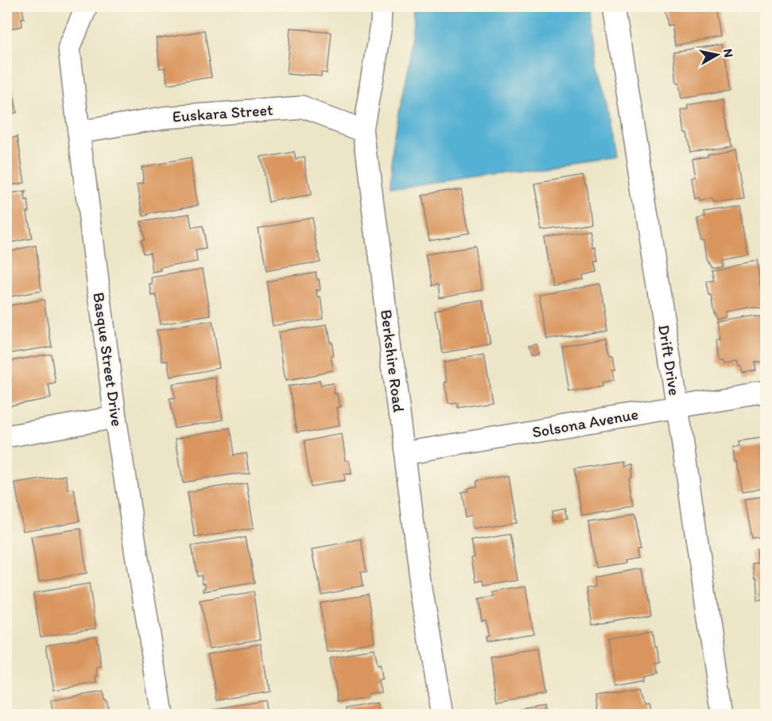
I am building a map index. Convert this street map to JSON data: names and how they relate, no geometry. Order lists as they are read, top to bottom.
{
  "streets": {
    "street": [
      "Euskara Street",
      "Basque Street Drive",
      "Drift Drive",
      "Berkshire Road",
      "Solsona Avenue"
    ]
  },
  "crossings": [
    ["Euskara Street", "Basque Street Drive"],
    ["Euskara Street", "Berkshire Road"],
    ["Drift Drive", "Solsona Avenue"],
    ["Berkshire Road", "Solsona Avenue"]
  ],
  "north": "right"
}
